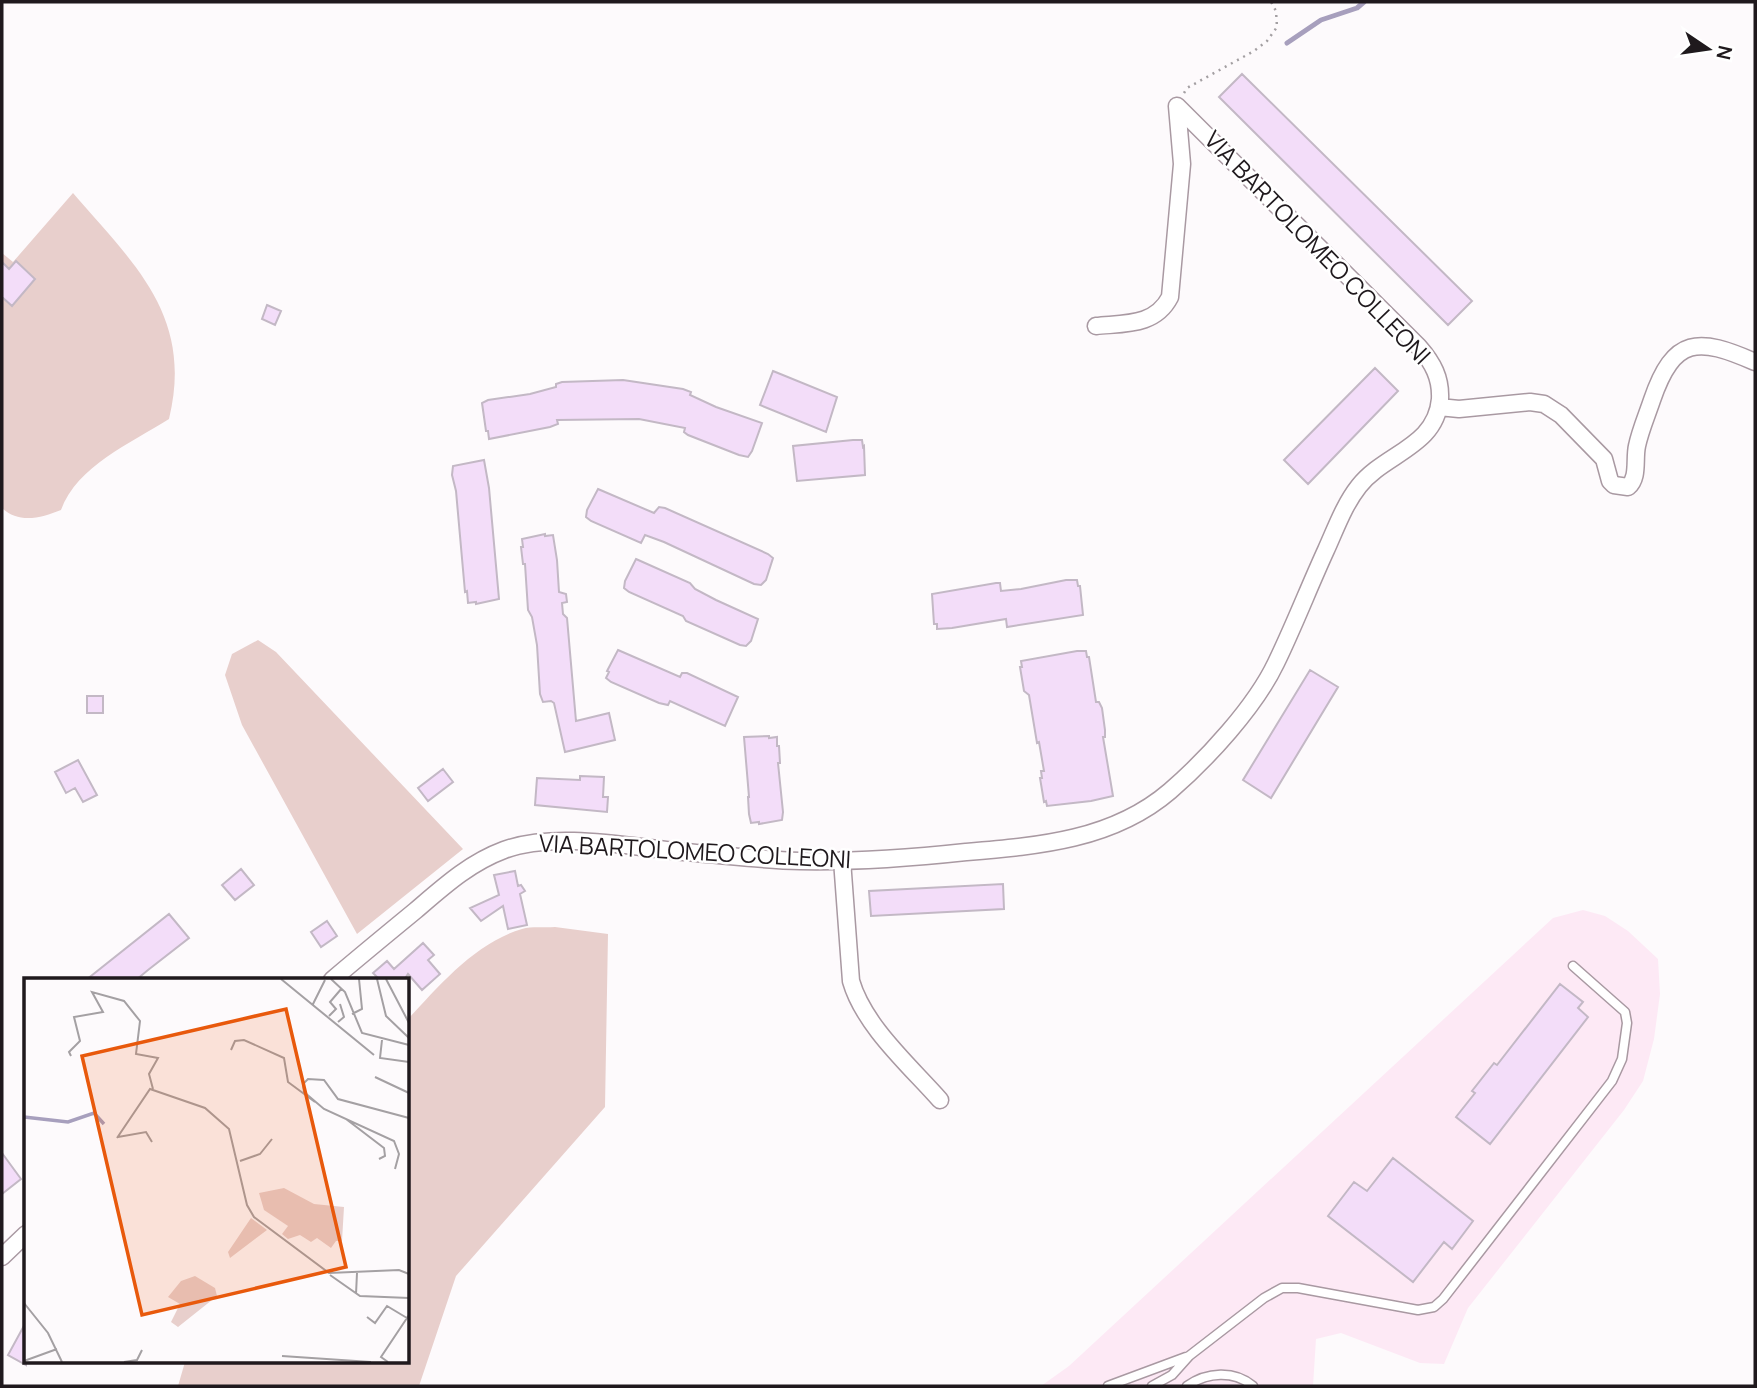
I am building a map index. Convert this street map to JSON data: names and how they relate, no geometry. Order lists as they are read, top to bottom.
{
  "streets": {
    "street": ["VIA BARTOLOMEO COLLEONI"]
  },
  "north": "right"
}
